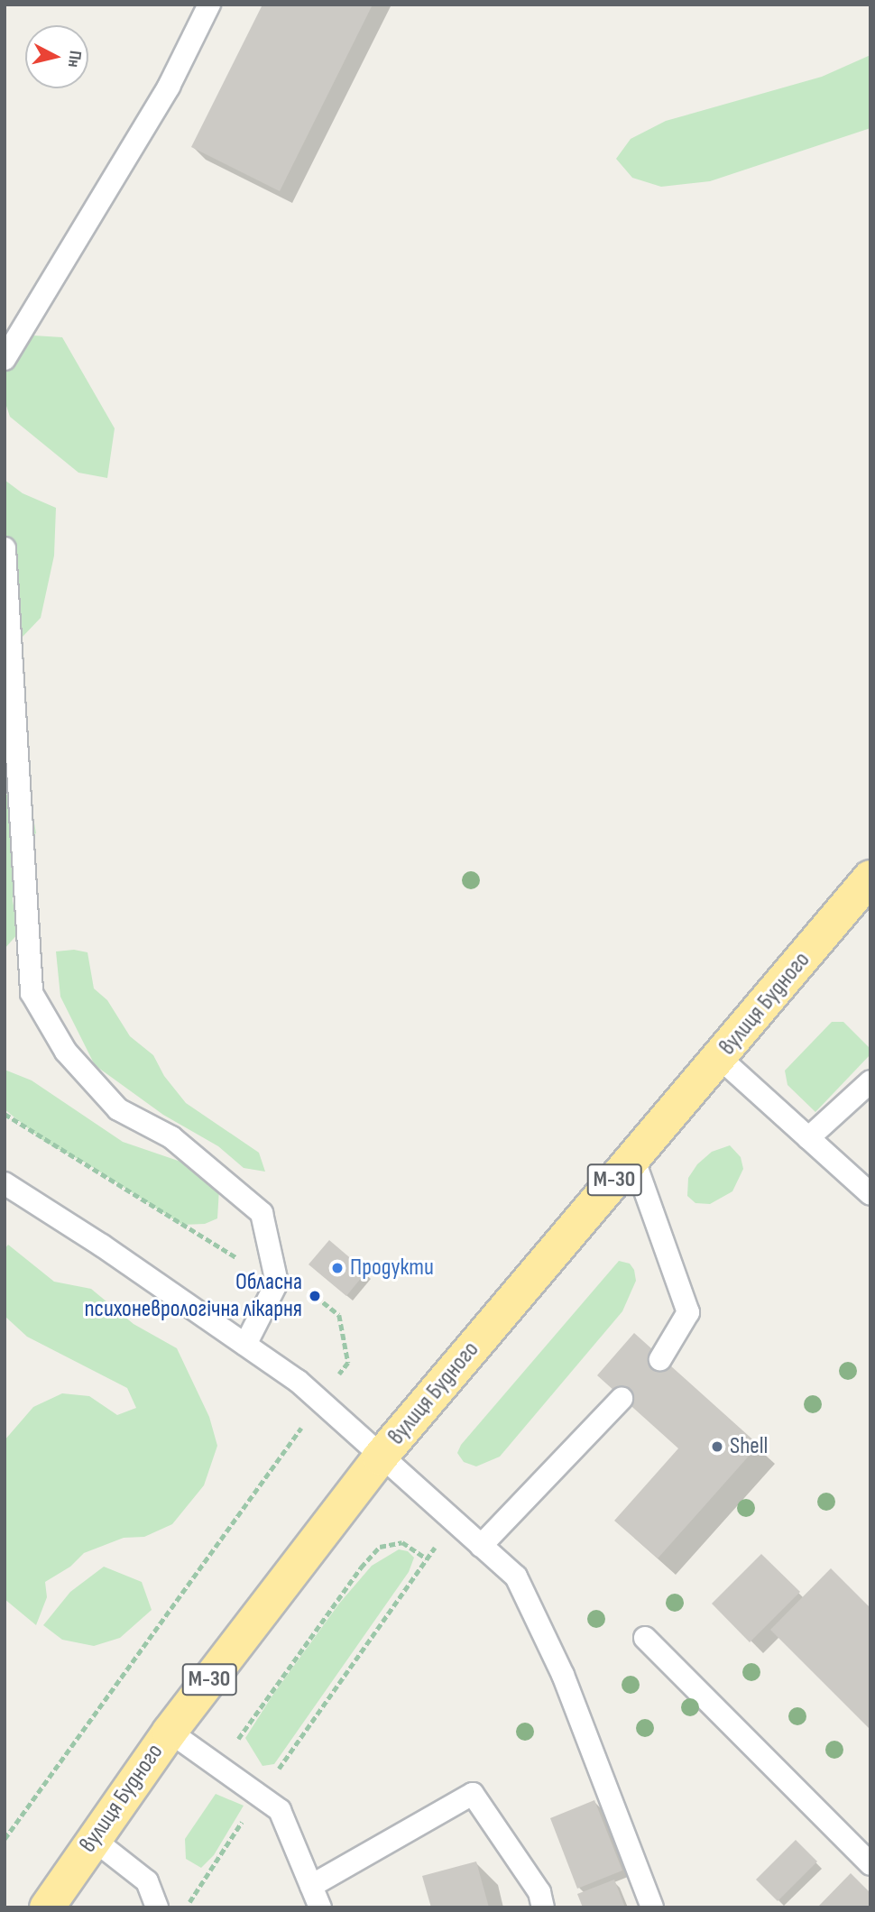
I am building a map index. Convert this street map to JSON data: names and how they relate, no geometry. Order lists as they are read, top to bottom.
{
  "streets": {
    "highway": ["вулиця Будного", "М-30"]
  },
  "places": ["Продукти", "Обласна психоневрологічна лікарня", "Shell"],
  "north": "right"
}
